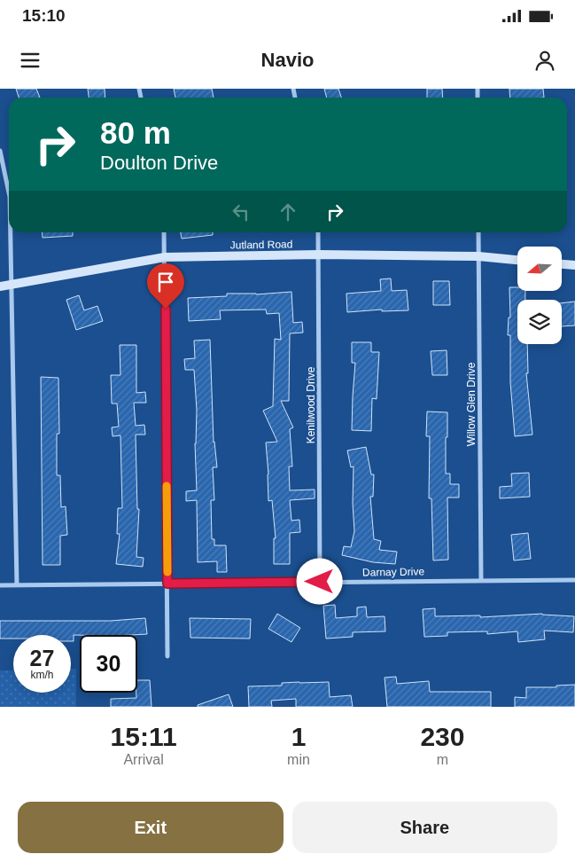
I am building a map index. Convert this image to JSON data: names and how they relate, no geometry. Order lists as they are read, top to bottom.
{
  "streets": {
    "street": [
      "Jutland Road",
      "Willow Glen Drive",
      "Kenilwood Drive",
      "Darnay Drive"
    ]
  },
  "crossings": [
    ["Jutland Road", "Willow Glen Drive"],
    ["Jutland Road", "Kenilwood Drive"],
    ["Willow Glen Drive", "Darnay Drive"],
    ["Kenilwood Drive", "Darnay Drive"]
  ],
  "north": "left",
  "page": {
    "status": "15:10",
    "header": "Navio",
    "turn": ["80 m", "Doulton Drive"],
    "speed": "27 km/h",
    "limit": "30",
    "eta": [
      "15:11",
      "Arrival",
      "1",
      "min",
      "230",
      "m"
    ],
    "buttons": ["Exit", "Share"]
  }
}
